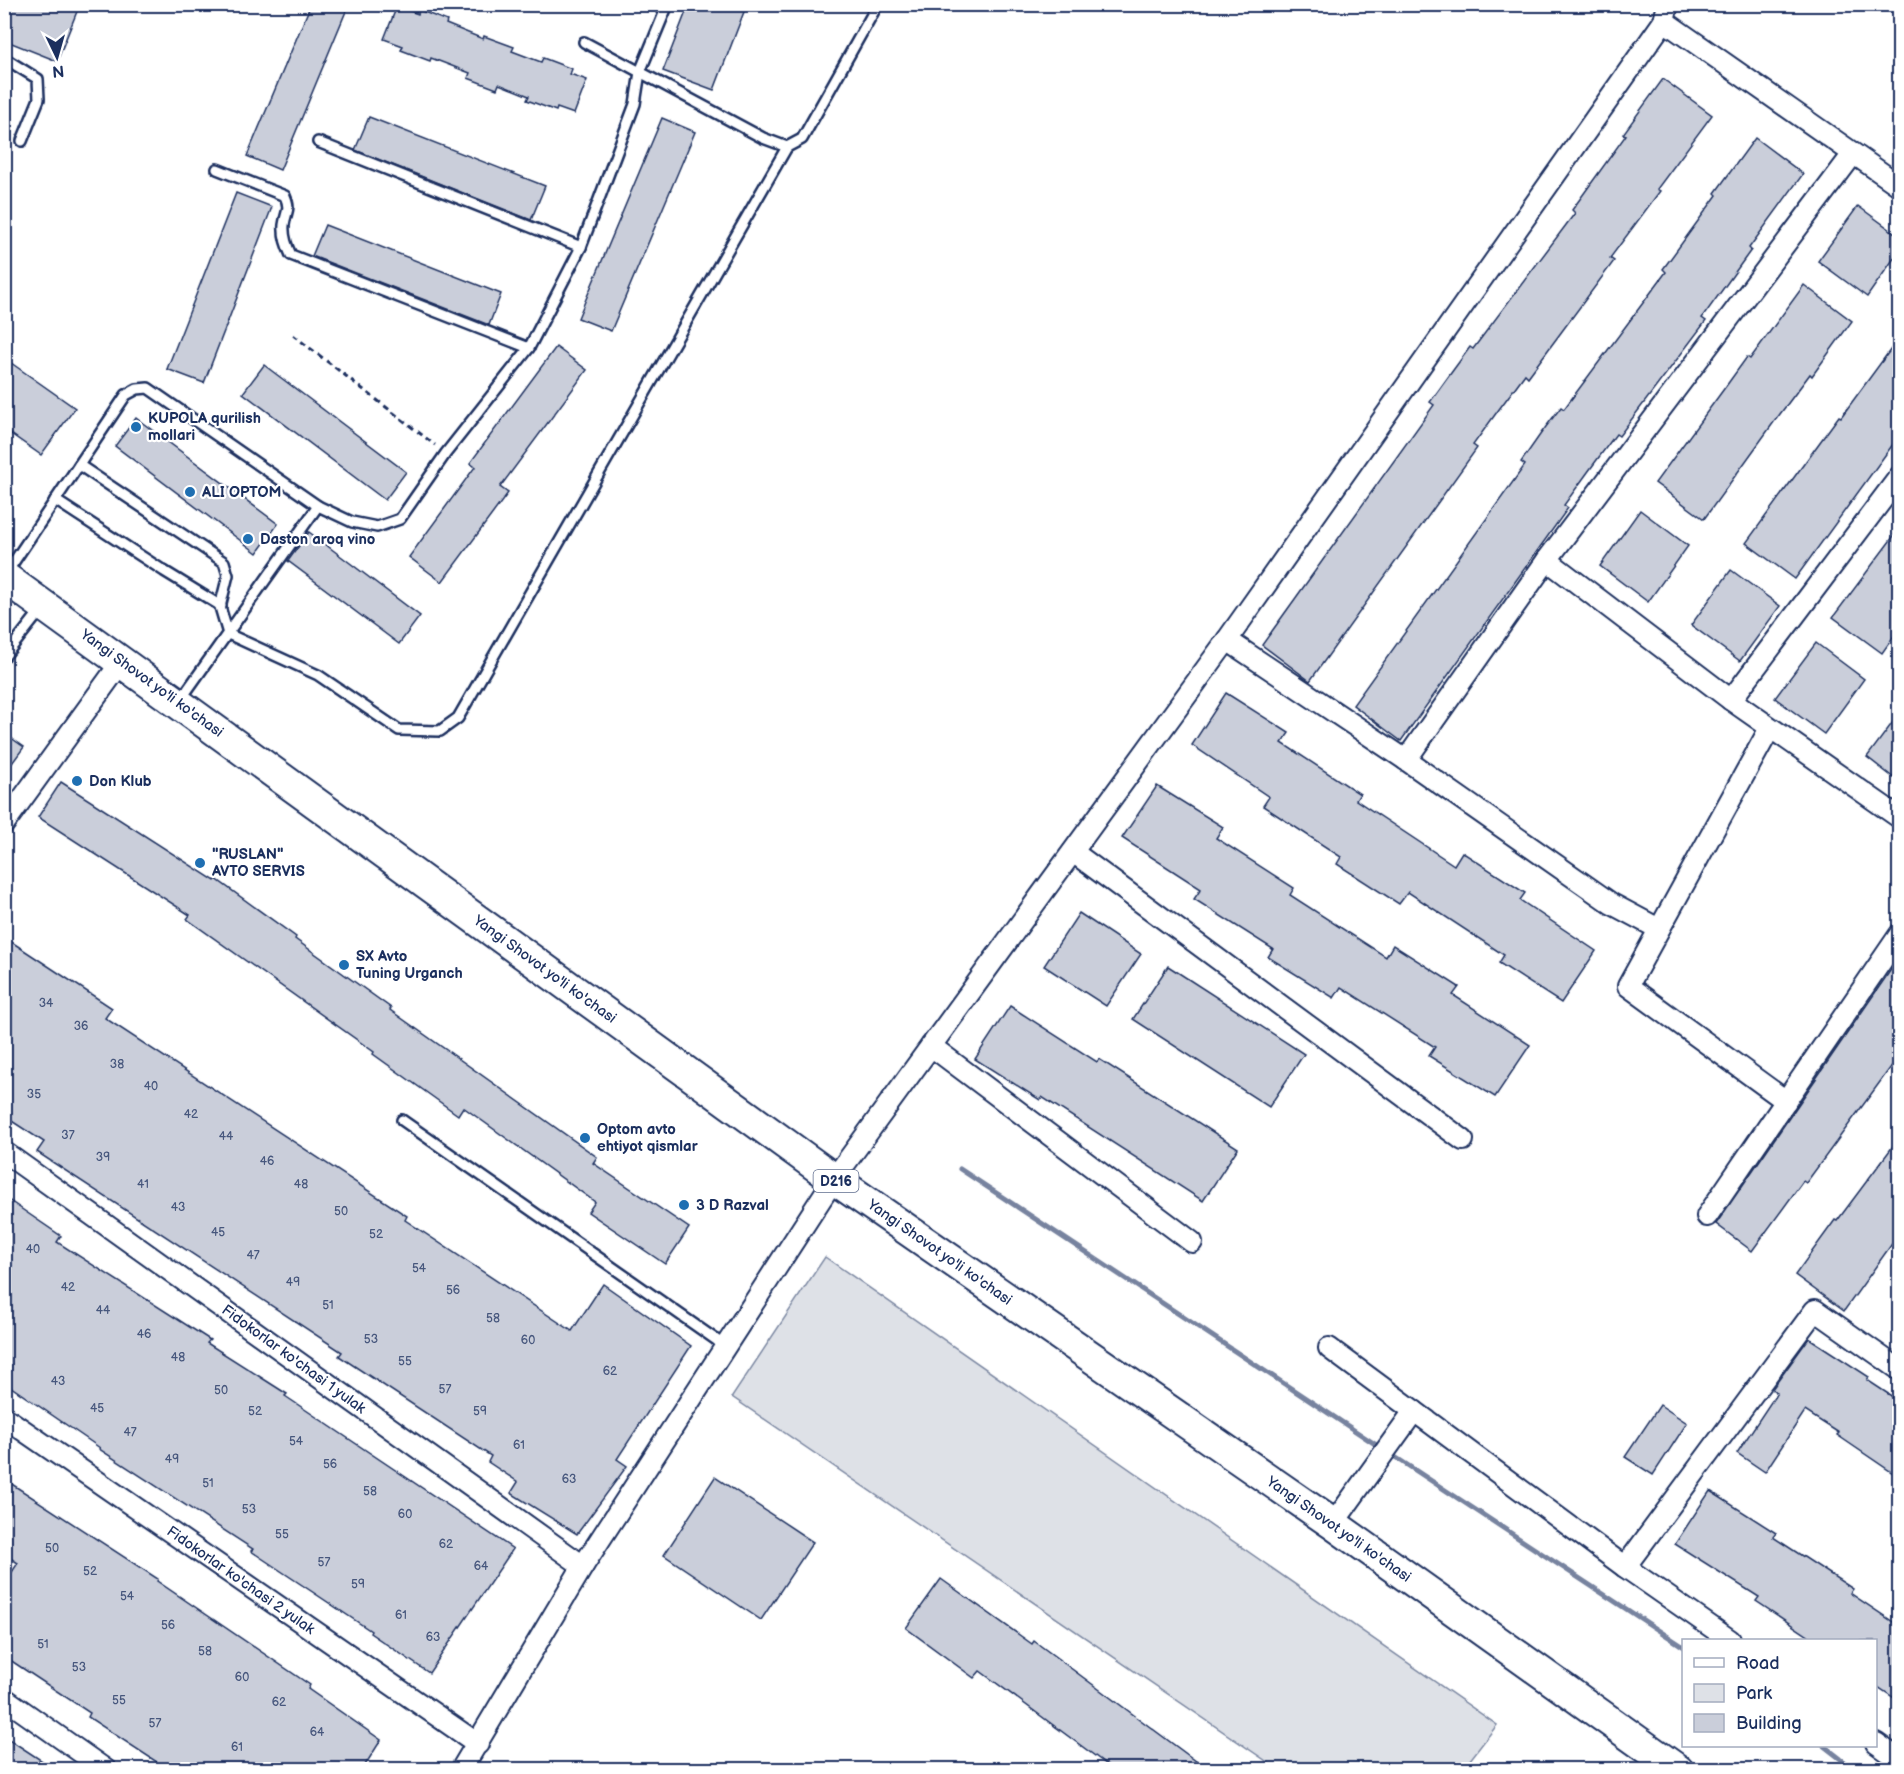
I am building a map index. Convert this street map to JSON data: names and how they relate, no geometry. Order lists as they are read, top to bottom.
{
  "streets": {
    "main road": ["Yangi Shovot yo'li ko'chasi", "D216"],
    "street": ["Fidokorlar ko'chasi 1 yulak", "Fidokorlar ko'chasi 2 yulak"]
  },
  "places": [
    "KUPOLA qurilish mollari",
    "ALI OPTOM",
    "Daston aroq vino",
    "Don Klub",
    "\"RUSLAN\" AVTO SERVIS",
    "SX Avto Tuning Urganch",
    "Optom avto ehtiyot qismlar",
    "3 D Razval"
  ],
  "house_numbers": [
    "34",
    "36",
    "38",
    "40",
    "35",
    "42",
    "37",
    "44",
    "39",
    "46",
    "41",
    "48",
    "43",
    "50",
    "45",
    "52",
    "40",
    "47",
    "54",
    "49",
    "42",
    "56",
    "51",
    "44",
    "58",
    "46",
    "53",
    "60",
    "48",
    "55",
    "62",
    "43",
    "57",
    "50",
    "45",
    "52",
    "59",
    "47",
    "54",
    "61",
    "49",
    "56",
    "63",
    "51",
    "58",
    "53",
    "60",
    "55",
    "62",
    "50",
    "57",
    "64",
    "52",
    "59",
    "54",
    "61",
    "56",
    "63",
    "51",
    "58",
    "53",
    "60",
    "55",
    "62",
    "57",
    "64",
    "61"
  ],
  "legend": ["Road", "Park", "Building"],
  "north": "bottom"
}
